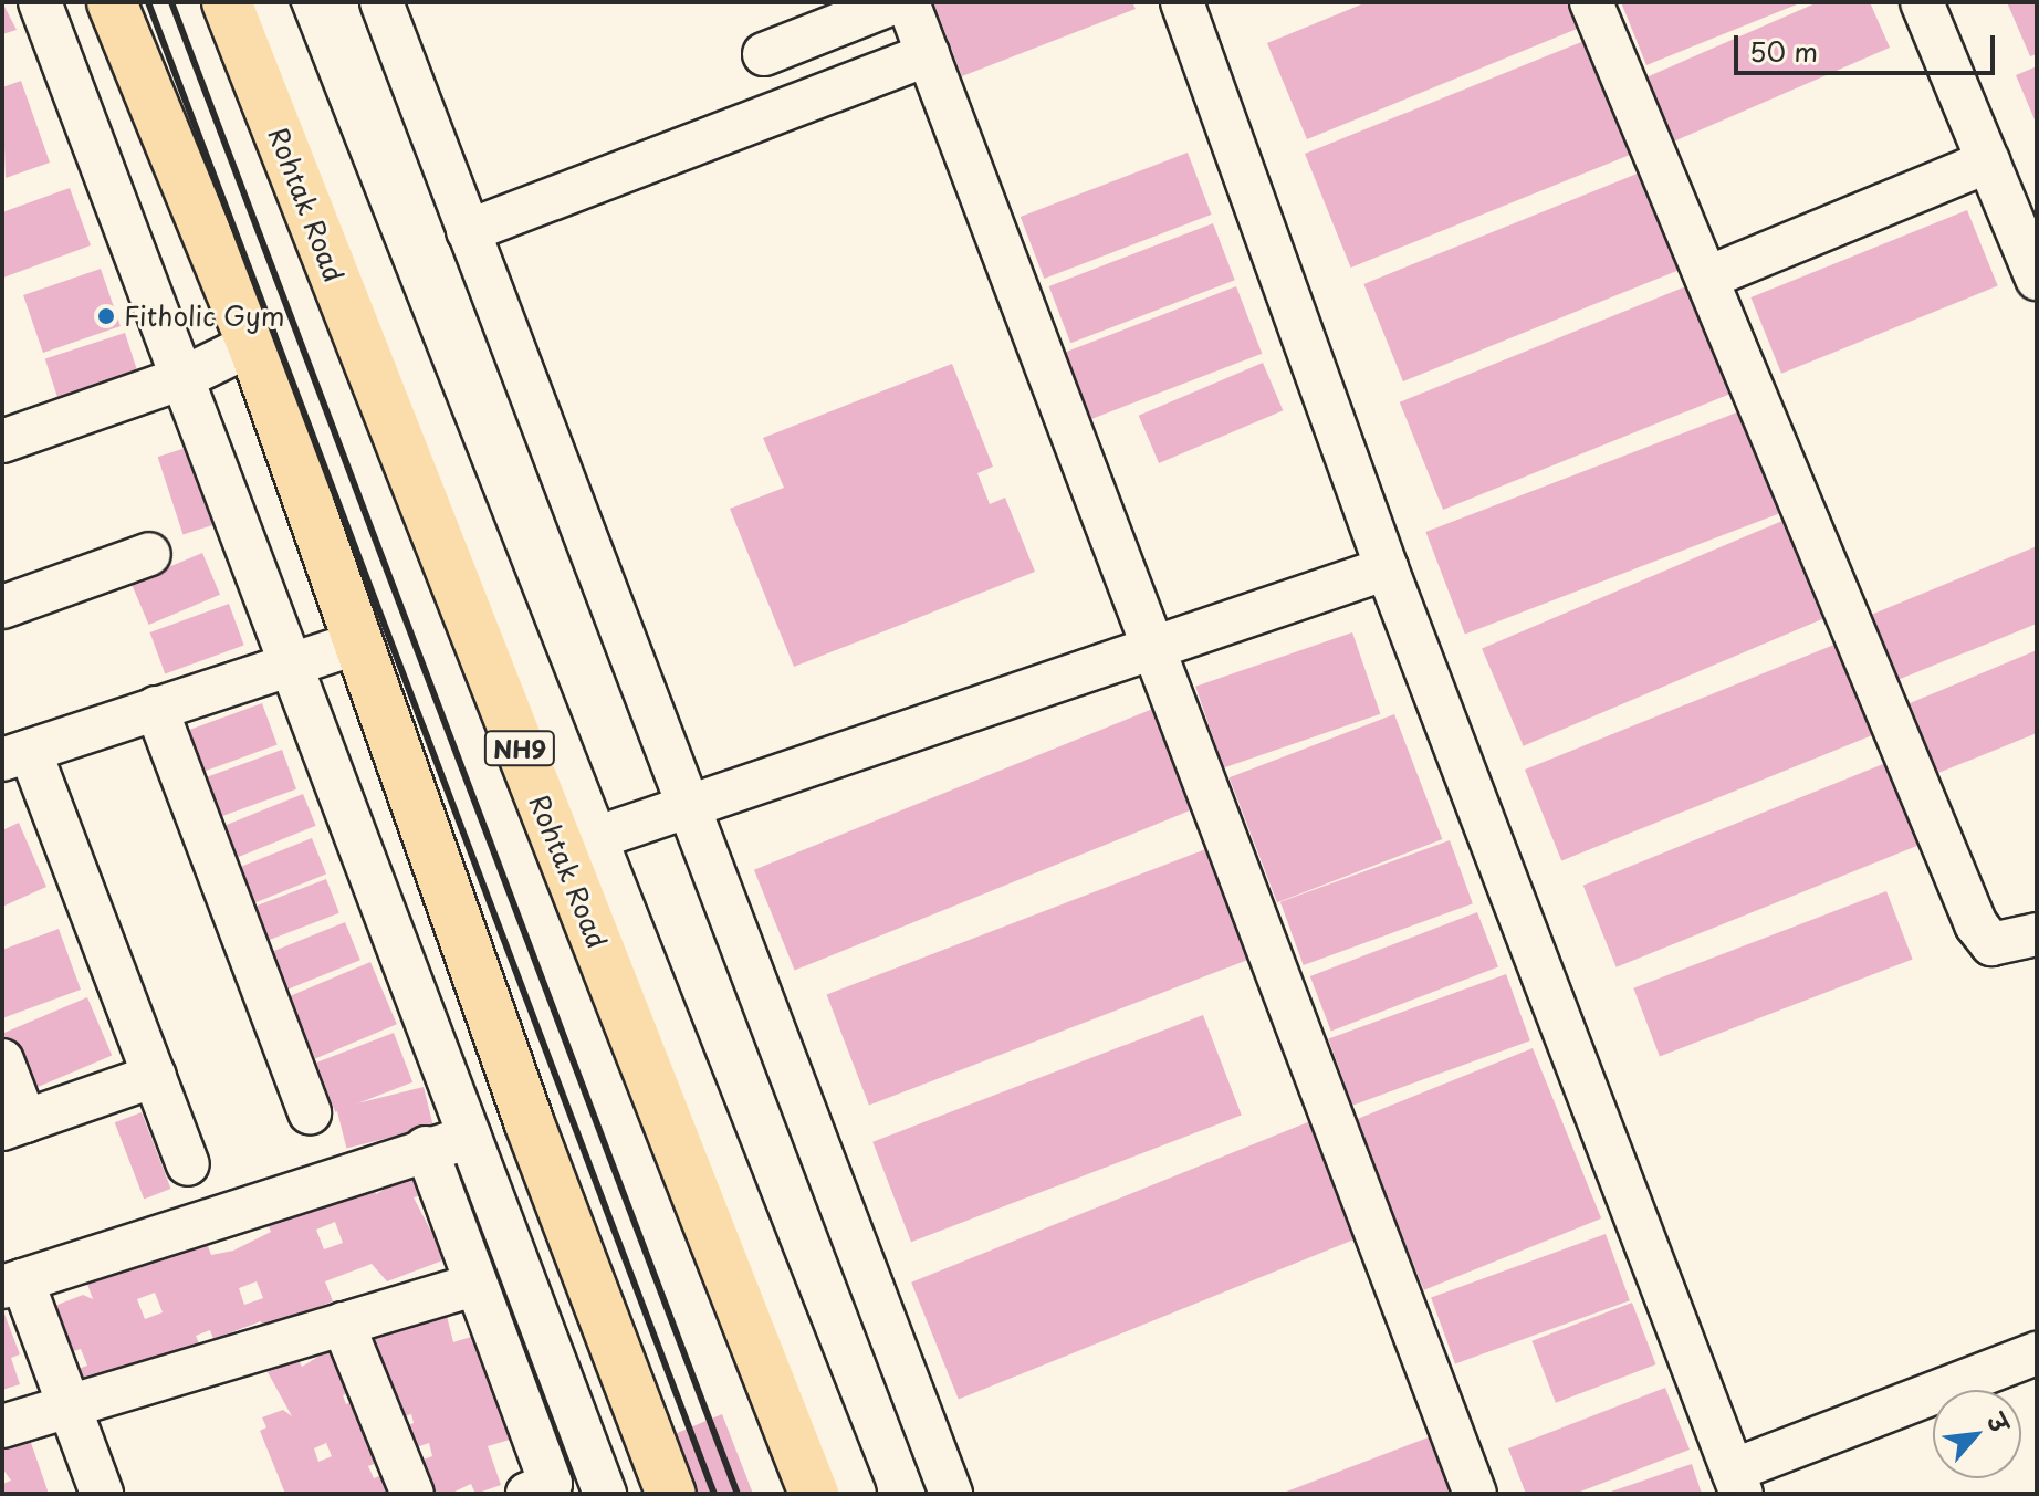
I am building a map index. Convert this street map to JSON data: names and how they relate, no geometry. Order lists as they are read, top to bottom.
{
  "streets": {
    "highway": ["Rohtak Road", "NH9"]
  },
  "places": ["Fitholic Gym"],
  "scale_bar": "50 m",
  "north": "top right"
}
